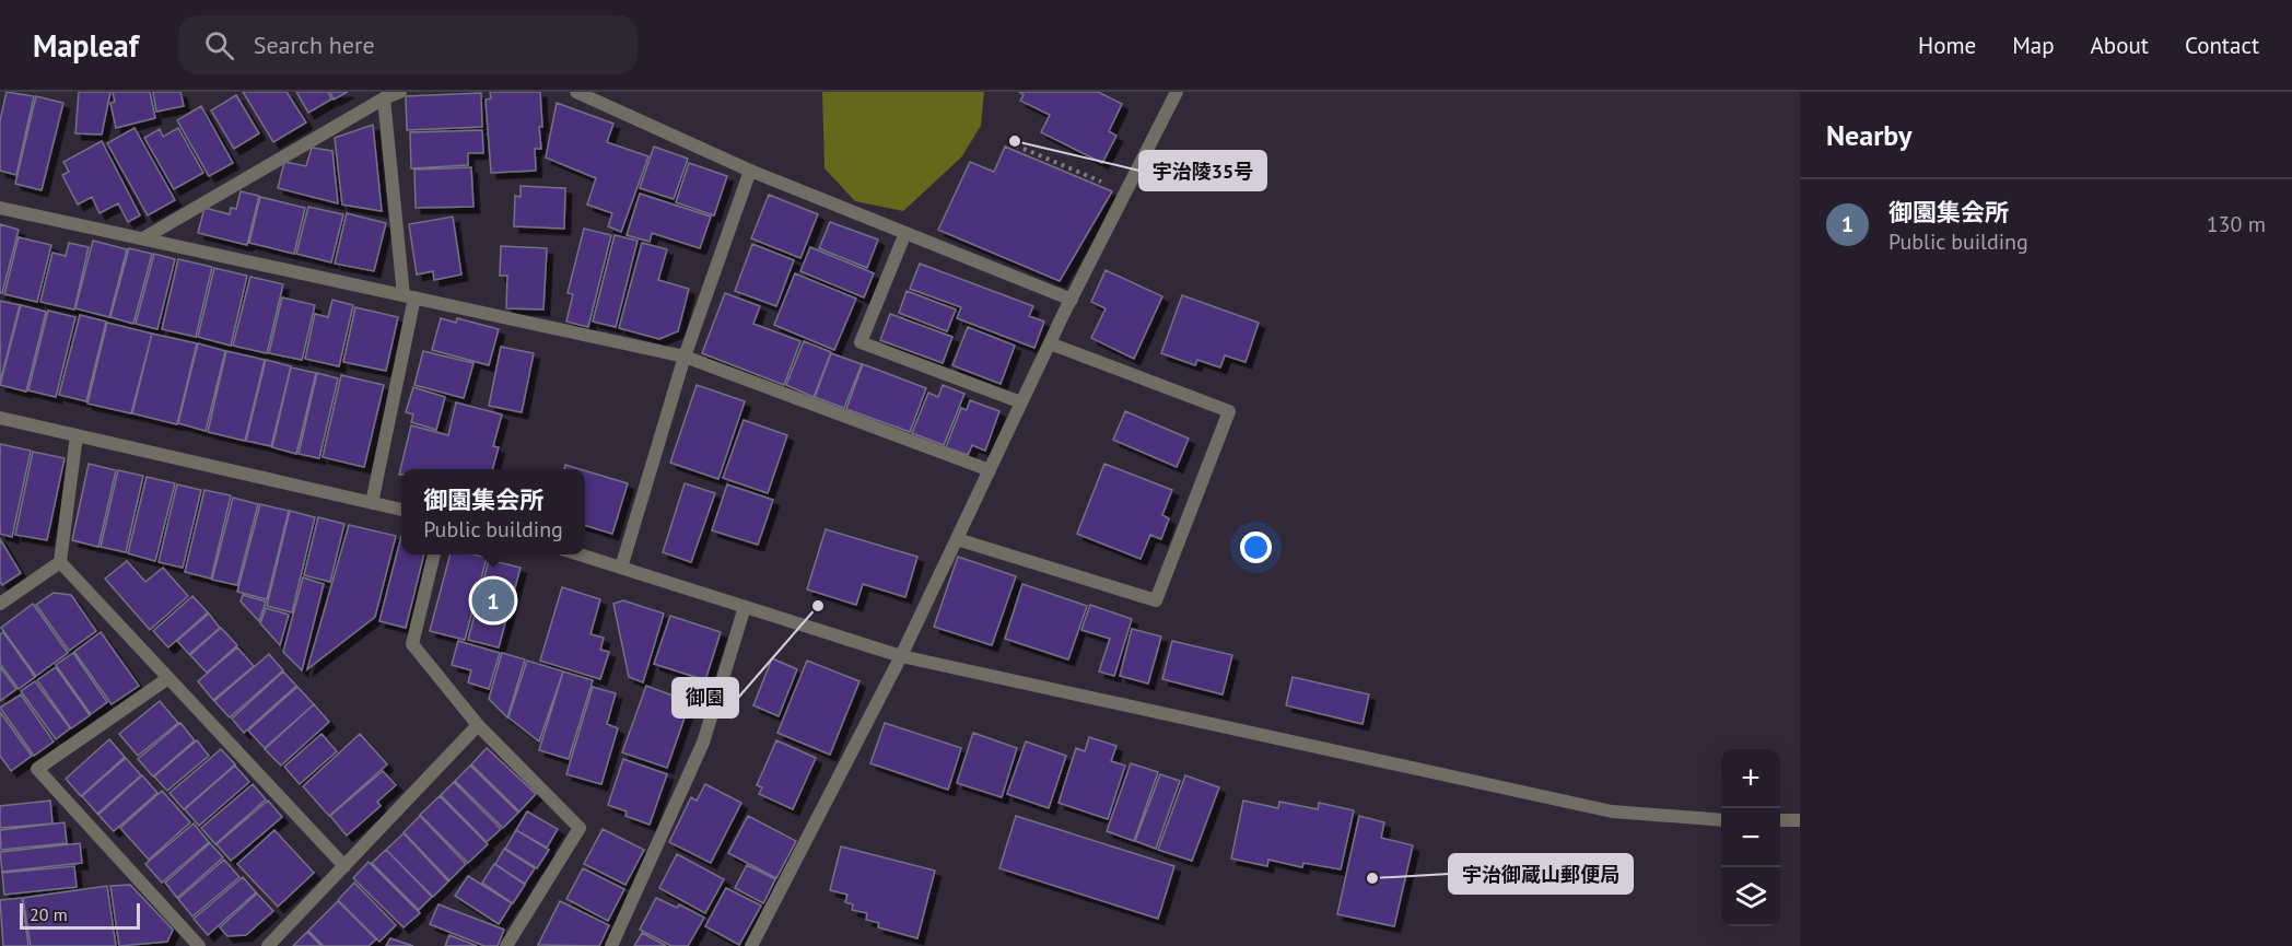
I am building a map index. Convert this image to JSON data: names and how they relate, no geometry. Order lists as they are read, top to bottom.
{
  "places": ["宇治陵35号", "御園", "宇治御蔵山郵便局"],
  "scale_bar": "20 m",
  "page": {
    "header": "Mapleaf",
    "search": "Search here",
    "nav": [
      "Home",
      "Map",
      "About",
      "Contact"
    ],
    "heading": "Nearby",
    "list": [
      {
        "mark": "1",
        "name": "御園集会所",
        "note": "Public building",
        "value": "130 m"
      }
    ],
    "popup": ["御園集会所", "Public building"],
    "pins": "1",
    "map_buttons": ["+", "−"],
    "scale": "20 m"
  }
}
